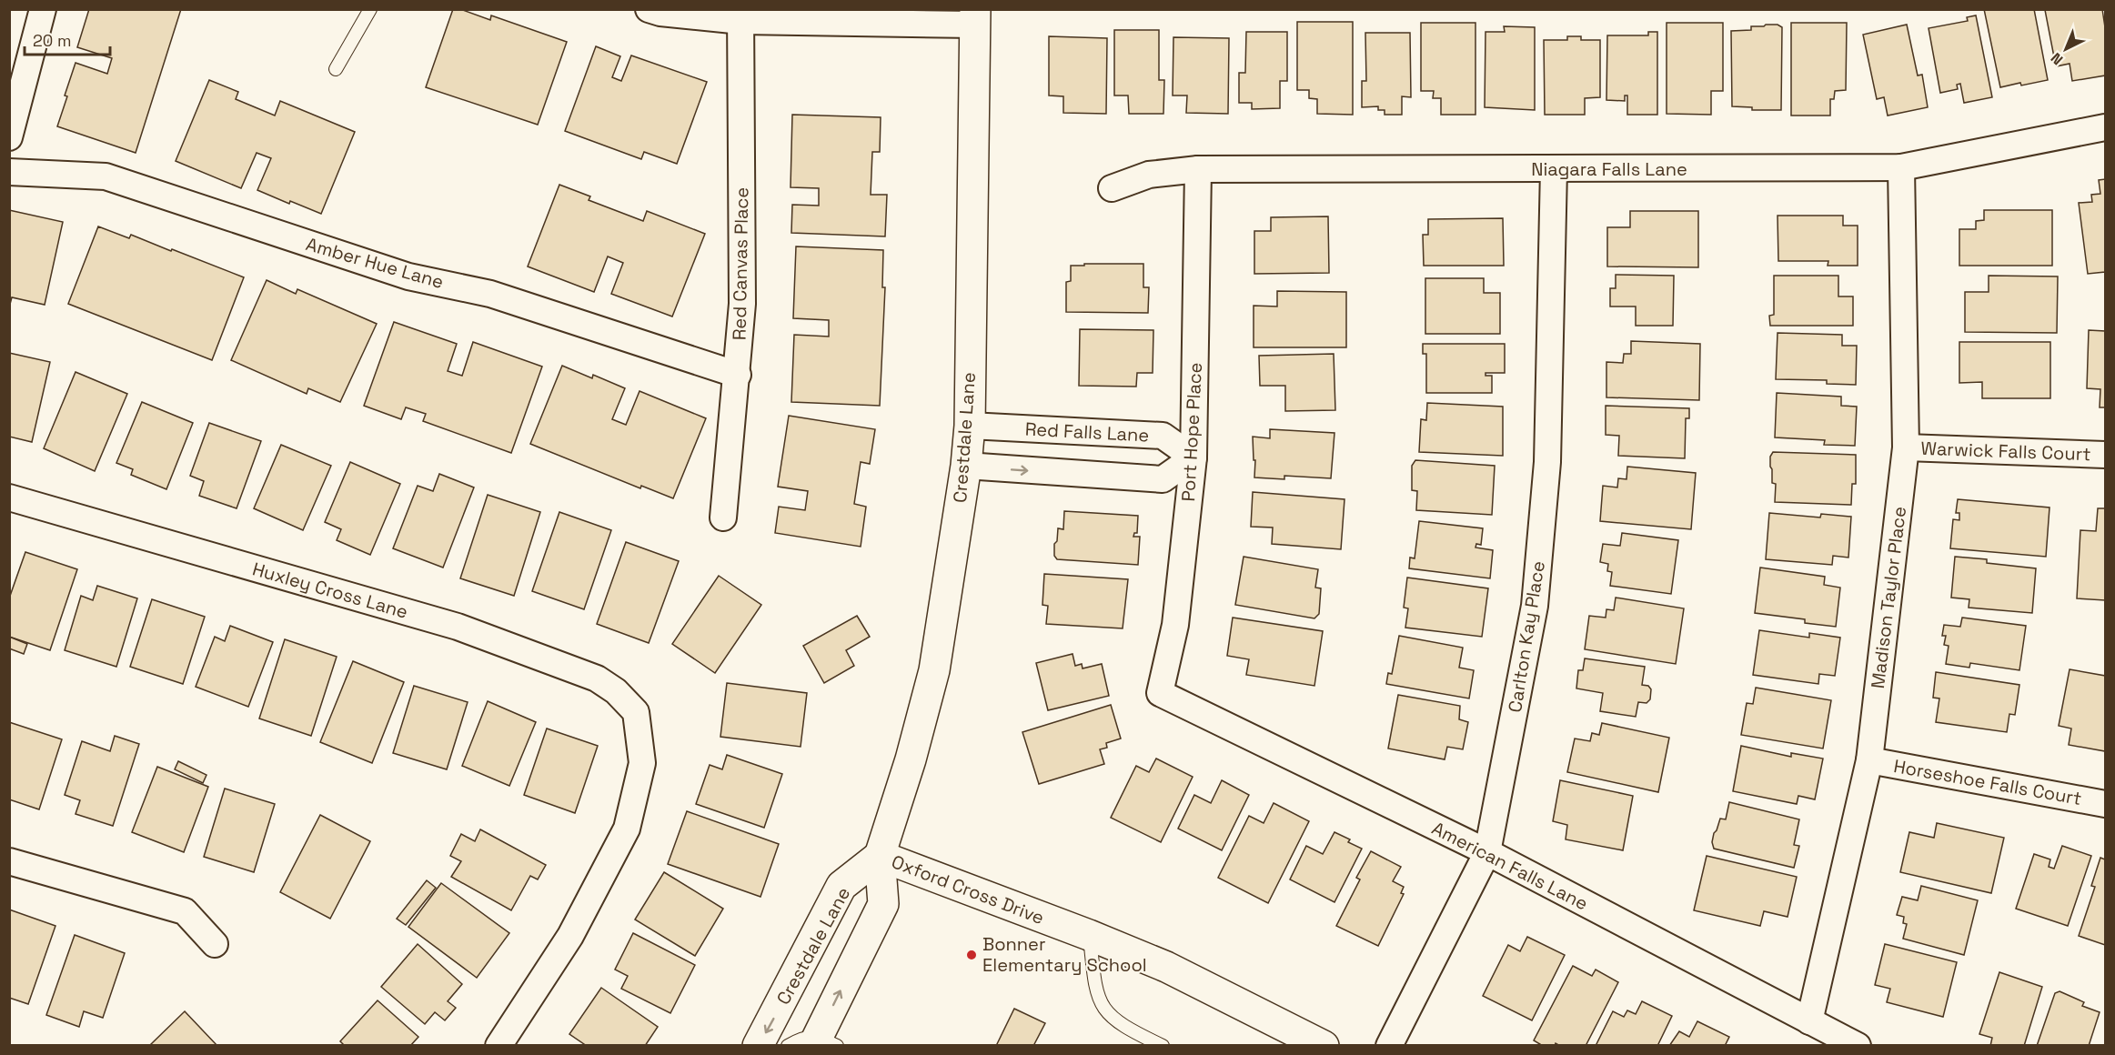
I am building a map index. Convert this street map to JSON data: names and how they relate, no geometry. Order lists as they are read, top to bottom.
{
  "streets": {
    "street": [
      "Niagara Falls Lane",
      "Amber Hue Lane",
      "Red Canvas Place",
      "Red Falls Lane",
      "Port Hope Place",
      "Crestdale Lane",
      "Warwick Falls Court",
      "Huxley Cross Lane",
      "Madison Taylor Place",
      "Carlton Kay Place",
      "Horseshoe Falls Court",
      "American Falls Lane",
      "Oxford Cross Drive"
    ]
  },
  "crossings": [
    ["Niagara Falls Lane", "Port Hope Place"],
    ["Niagara Falls Lane", "Madison Taylor Place"],
    ["Niagara Falls Lane", "Carlton Kay Place"],
    ["Amber Hue Lane", "Red Canvas Place"],
    ["Red Falls Lane", "Port Hope Place"],
    ["Red Falls Lane", "Crestdale Lane"],
    ["Port Hope Place", "American Falls Lane"],
    ["Crestdale Lane", "Oxford Cross Drive"],
    ["Warwick Falls Court", "Madison Taylor Place"],
    ["Madison Taylor Place", "Horseshoe Falls Court"],
    ["Madison Taylor Place", "American Falls Lane"],
    ["Carlton Kay Place", "American Falls Lane"]
  ],
  "places": ["Bonner Elementary School"],
  "scale_bar": "20 m",
  "north": "bottom left"
}
